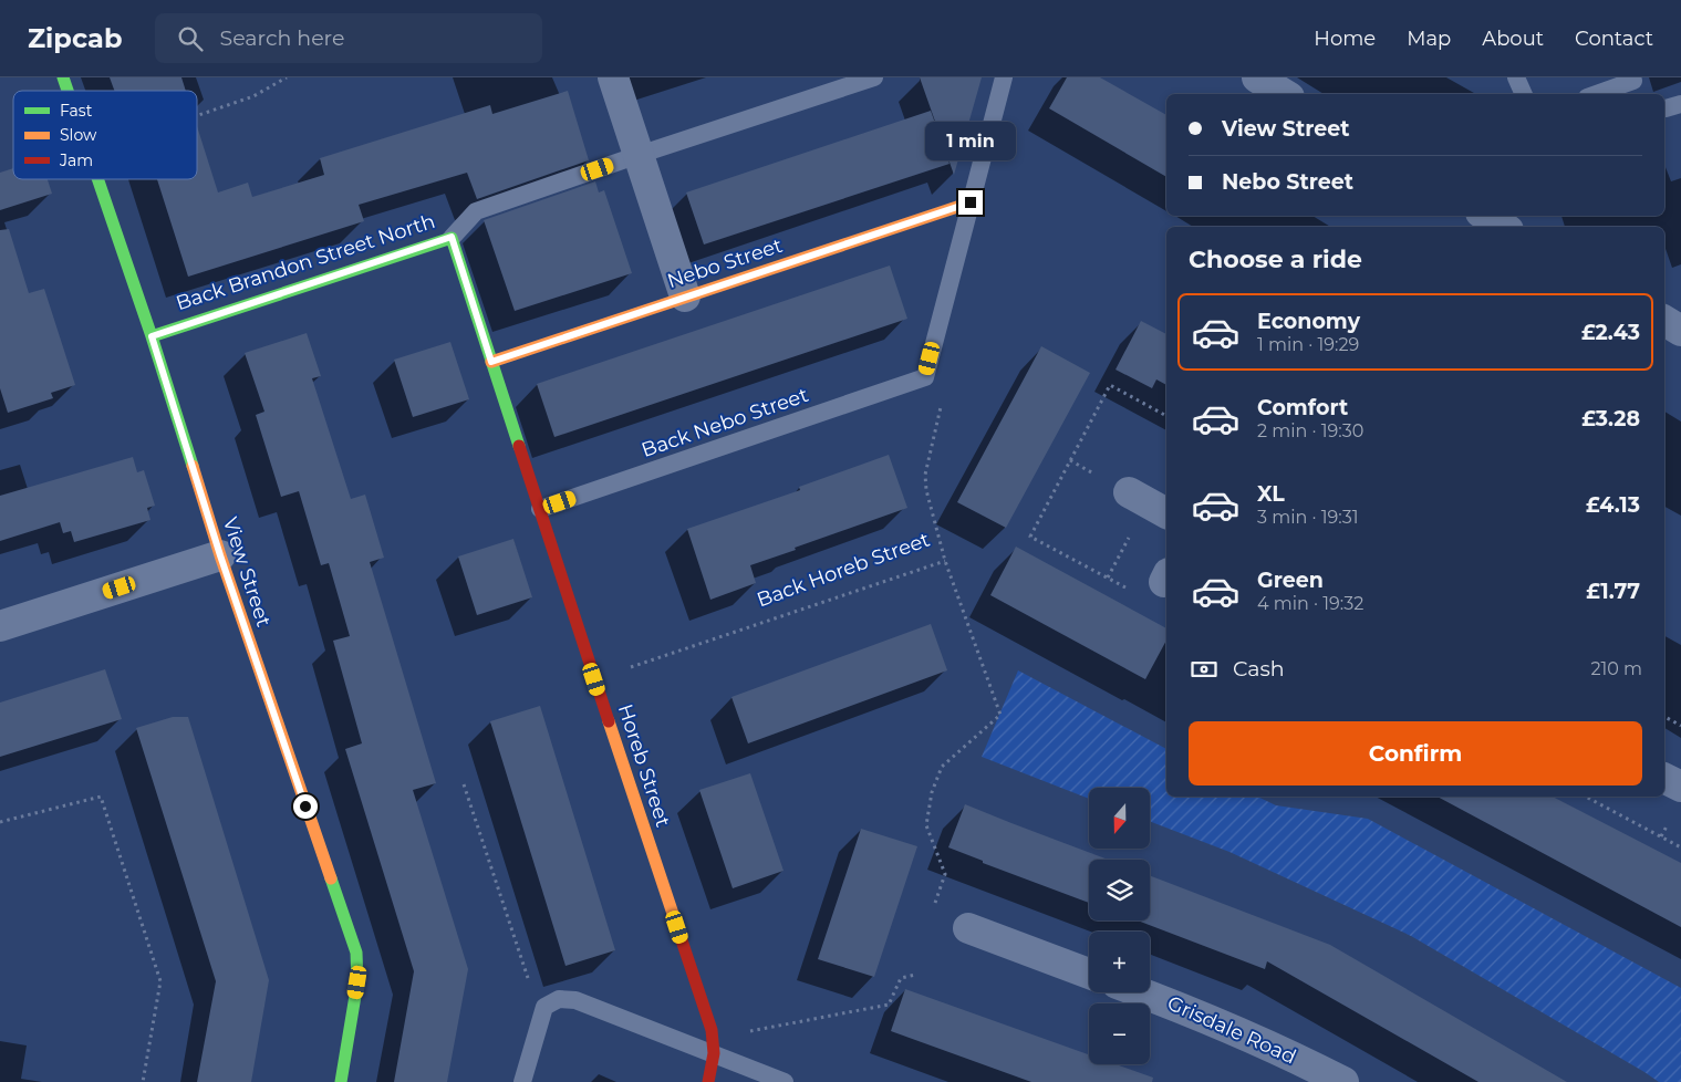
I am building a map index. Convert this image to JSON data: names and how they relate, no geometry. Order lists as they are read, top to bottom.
{
  "streets": {
    "street": [
      "Back Brandon Street North",
      "Nebo Street",
      "View Street",
      "Horeb Street",
      "Grisdale Road"
    ],
    "lane": ["Back Nebo Street"],
    "path": ["Back Horeb Street"]
  },
  "crossings": [
    ["Back Brandon Street North", "View Street"],
    ["Back Brandon Street North", "Horeb Street"],
    ["Nebo Street", "Horeb Street"],
    ["Back Nebo Street", "Back Horeb Street"],
    ["Back Nebo Street", "Horeb Street"],
    ["Back Horeb Street", "Horeb Street"]
  ],
  "legend": ["Fast", "Slow", "Jam"],
  "north": "bottom",
  "page": {
    "header": "Zipcab",
    "search": "Search here",
    "nav": [
      "Home",
      "Map",
      "About",
      "Contact"
    ],
    "banner": ["View Street", "Nebo Street"],
    "bubble": "1 min",
    "heading": "Choose a ride",
    "list": [
      {
        "name": "Economy",
        "note": "1 min · 19:29",
        "value": "£2.43"
      },
      {
        "name": "Comfort",
        "note": "2 min · 19:30",
        "value": "£3.28"
      },
      {
        "name": "XL",
        "note": "3 min · 19:31",
        "value": "£4.13"
      },
      {
        "name": "Green",
        "note": "4 min · 19:32",
        "value": "£1.77"
      }
    ],
    "pay": ["Cash", "210 m"],
    "buttons": "Confirm",
    "map_buttons": ["+", "−"]
  }
}
